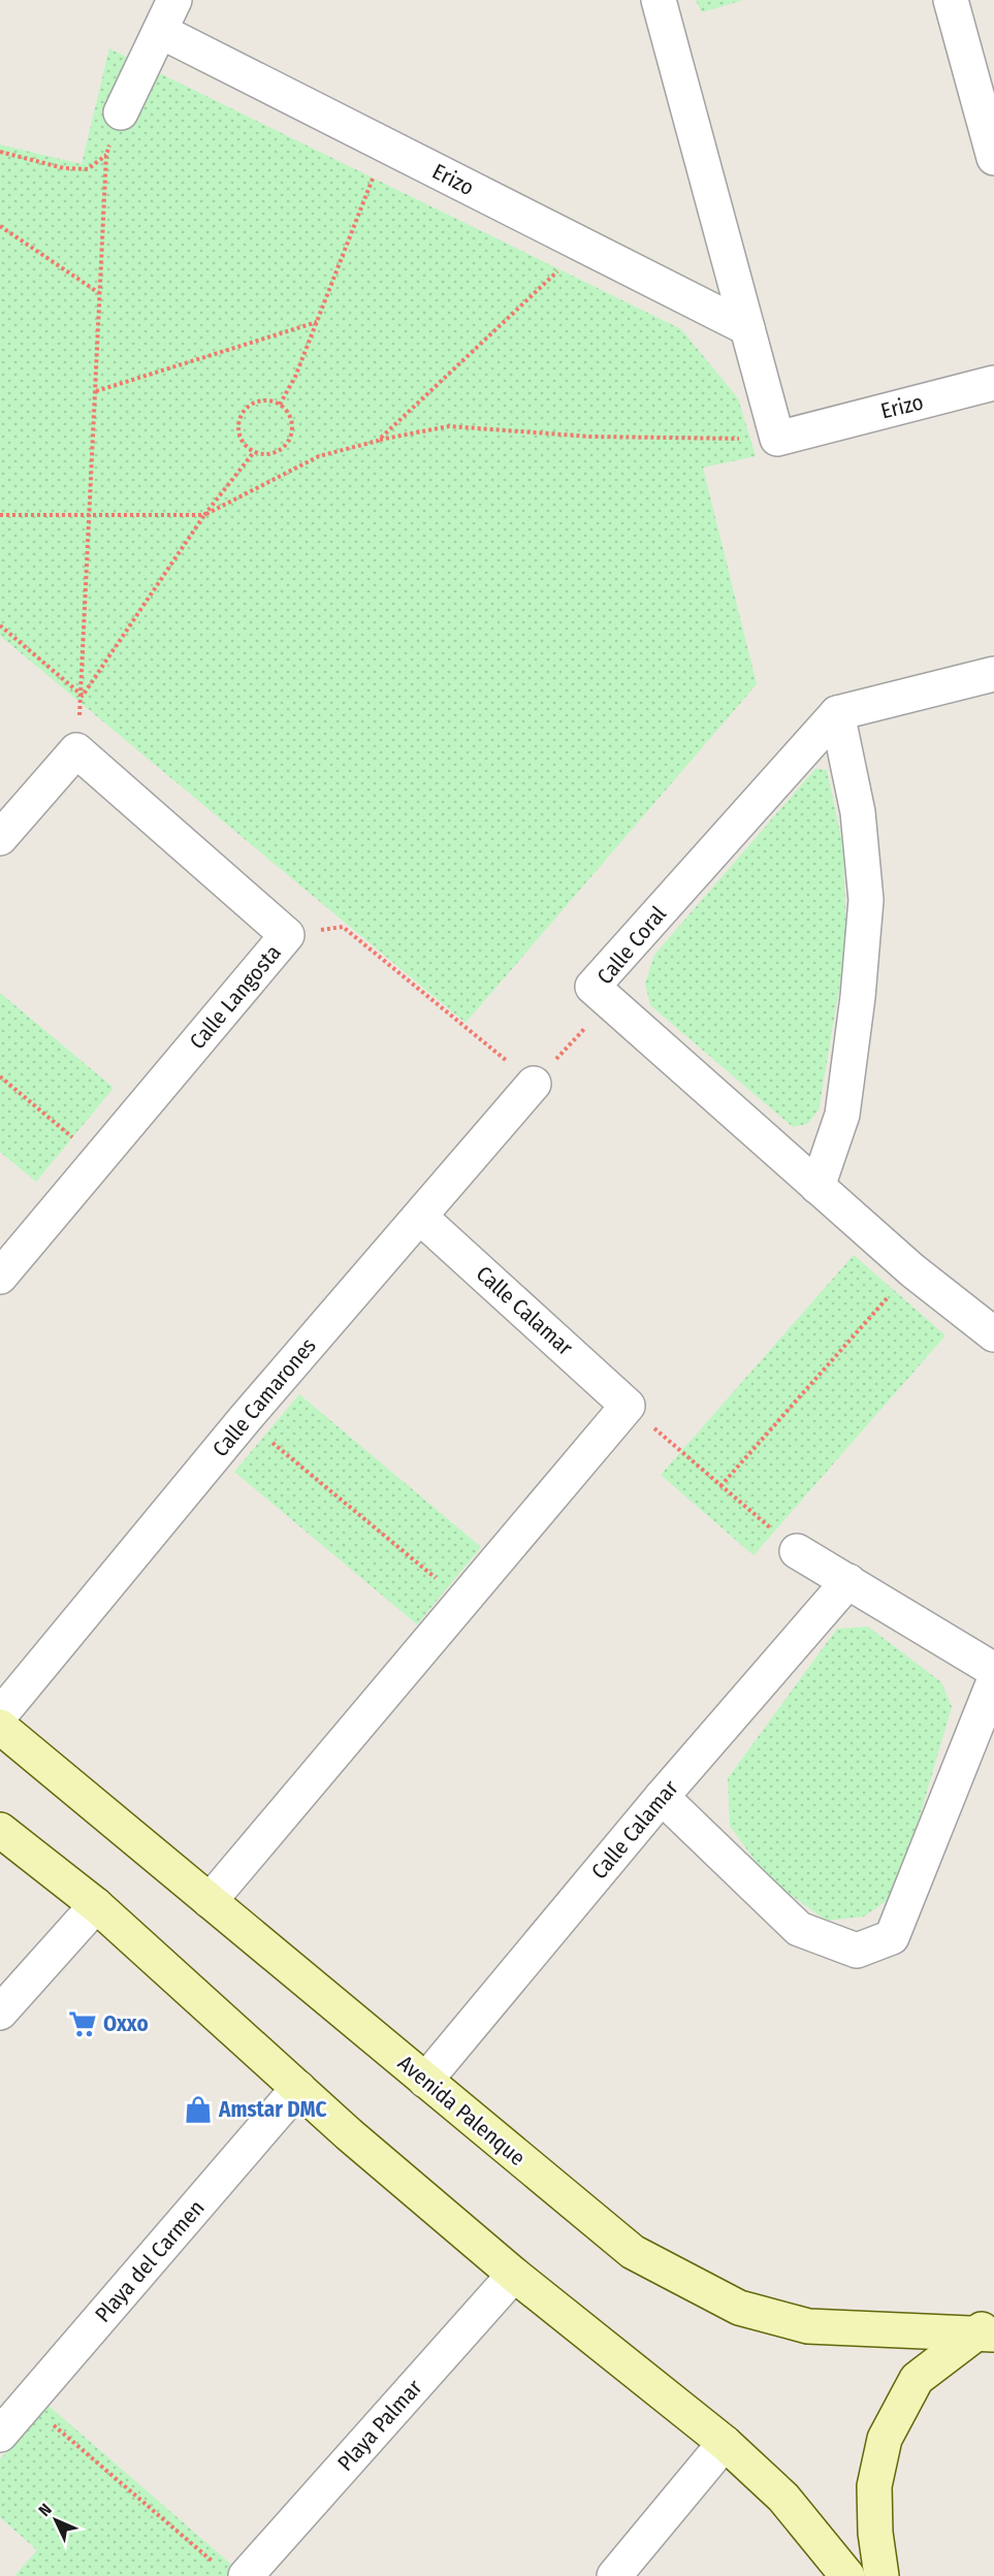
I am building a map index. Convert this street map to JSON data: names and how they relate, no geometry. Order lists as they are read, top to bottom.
{
  "streets": {
    "street": [
      "Erizo",
      "Calle Coral",
      "Calle Langosta",
      "Calle Calamar",
      "Calle Camarones",
      "Avenida Palenque",
      "Playa del Carmen",
      "Playa Palmar"
    ]
  },
  "crossings": [
    ["Calle Calamar", "Calle Camarones"],
    ["Calle Calamar", "Avenida Palenque"]
  ],
  "places": {
    "supermarket": ["Oxxo"],
    "shop": ["Amstar DMC"]
  },
  "north": "top left"
}
